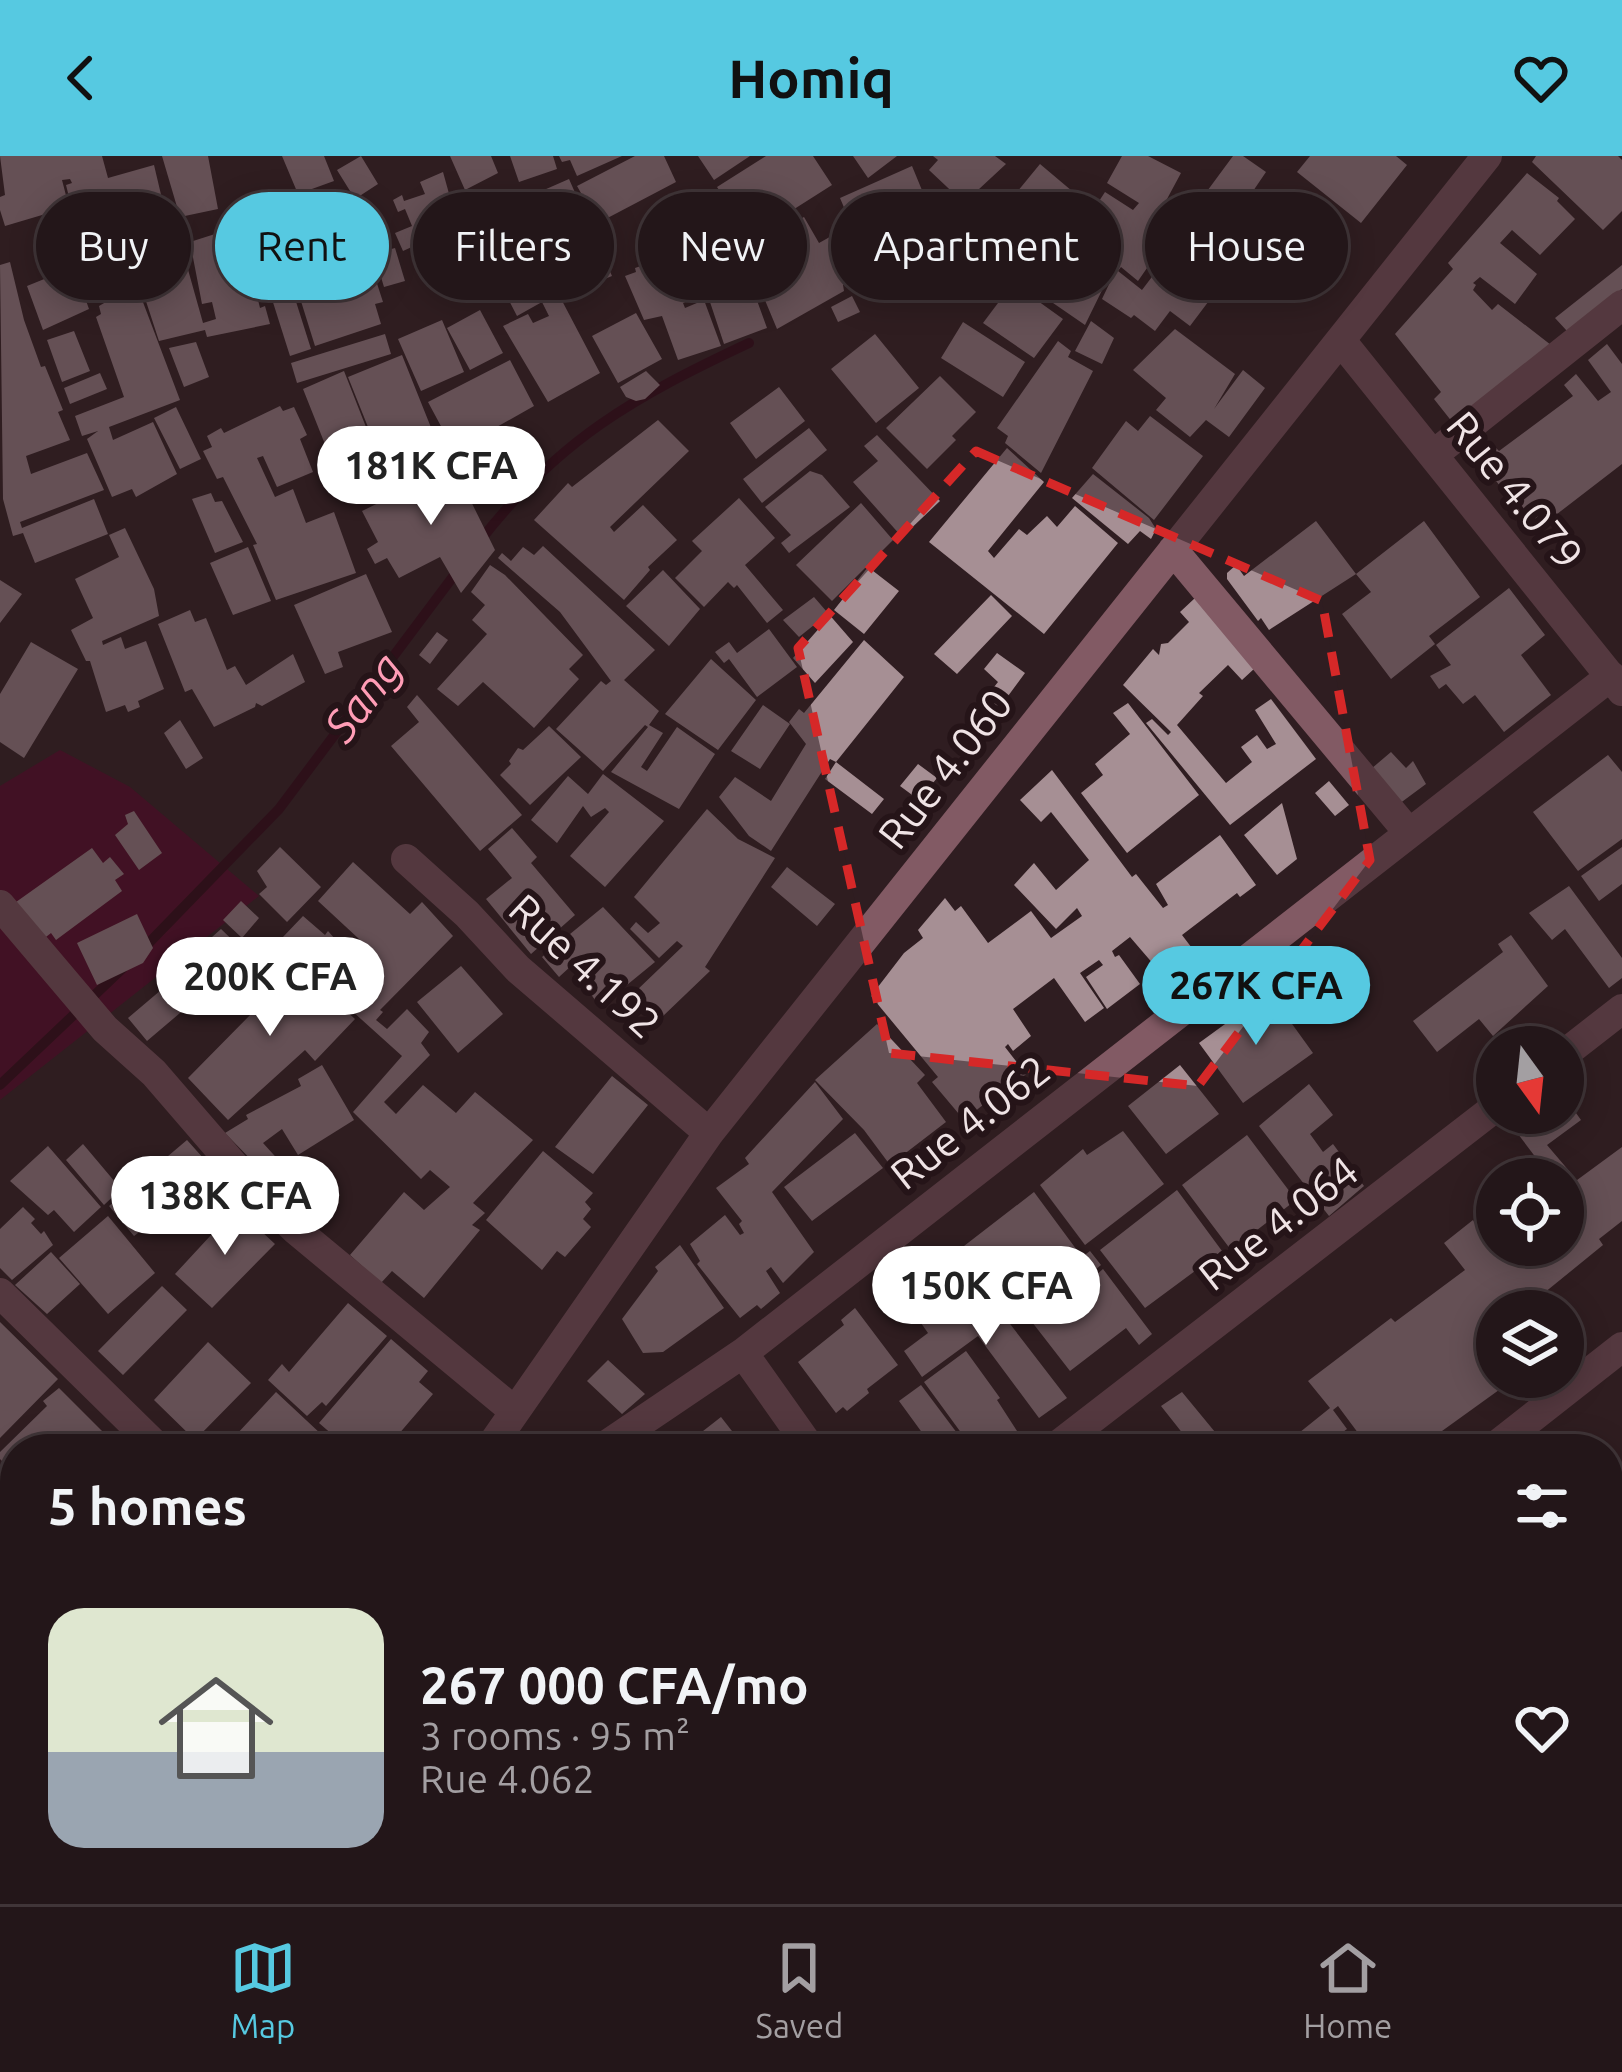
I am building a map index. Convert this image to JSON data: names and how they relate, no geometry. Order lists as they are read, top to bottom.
{
  "streets": {
    "street": [
      "Rue 4.079",
      "Rue 4.060",
      "Rue 4.192",
      "Rue 4.062",
      "Rue 4.064"
    ]
  },
  "crossings": [
    ["Rue 4.079", "Rue 4.060"],
    ["Rue 4.079", "Rue 4.062"],
    ["Rue 4.060", "Rue 4.192"]
  ],
  "water": ["Sang"],
  "north": "bottom",
  "page": {
    "header": "Homiq",
    "chip": [
      "Buy",
      "Rent",
      "Filters",
      "New",
      "Apartment",
      "House"
    ],
    "price": [
      "181K CFA",
      "200K CFA",
      "267K CFA",
      "138K CFA",
      "150K CFA"
    ],
    "heading": "5 homes",
    "list": [
      {
        "name": "267 000 CFA/mo",
        "note": "3 rooms · 95 m² · Rue 4.062"
      }
    ],
    "tabs": ["Map", "Saved", "Home"]
  }
}
